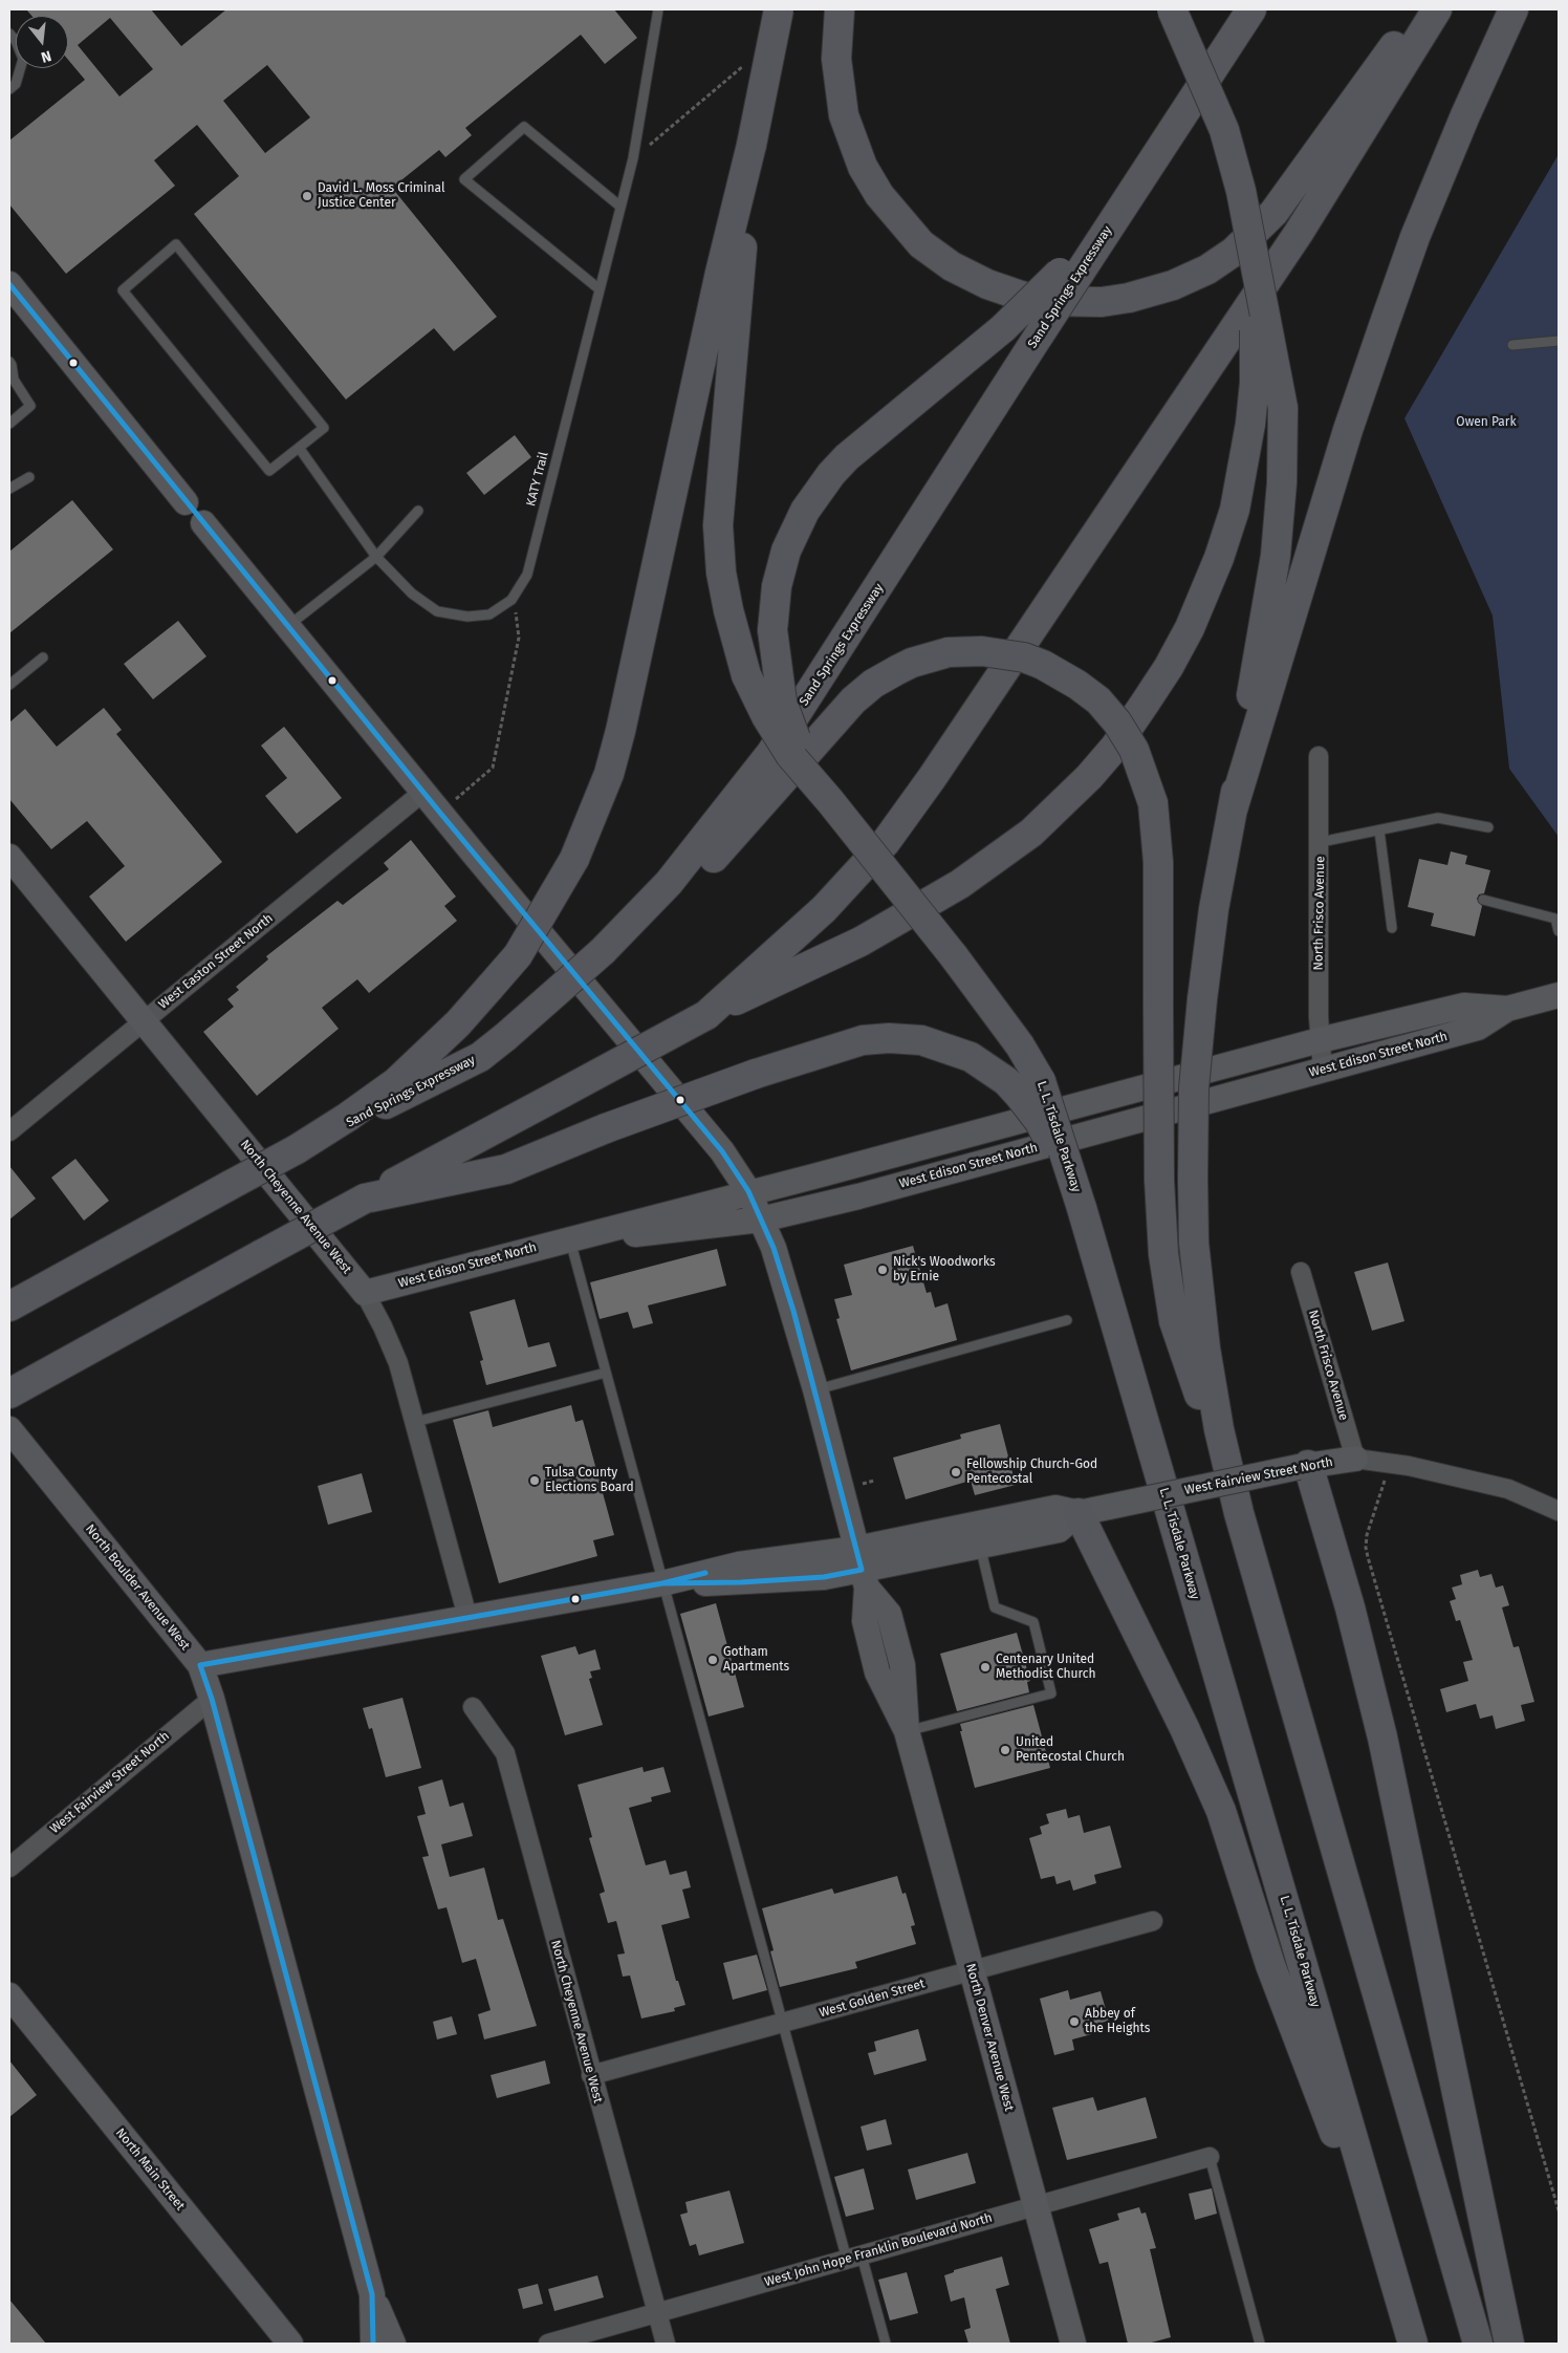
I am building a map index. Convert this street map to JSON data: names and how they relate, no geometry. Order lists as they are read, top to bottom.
{
  "streets": {
    "highway": ["Sand Springs Expressway", "L. L. Tisdale Parkway"],
    "street": [
      "North Frisco Avenue",
      "West Easton Street North",
      "West Edison Street North",
      "North Cheyenne Avenue West",
      "West Fairview Street North",
      "North Boulder Avenue West",
      "West Golden Street",
      "North Denver Avenue West",
      "North Main Street",
      "West John Hope Franklin Boulevard North"
    ],
    "lane": ["KATY Trail"]
  },
  "crossings": [
    ["North Frisco Avenue", "West Edison Street North"],
    ["North Frisco Avenue", "West Fairview Street North"],
    ["West Easton Street North", "North Cheyenne Avenue West"],
    ["West Easton Street North", "North Denver Avenue West"],
    ["West Edison Street North", "North Cheyenne Avenue West"],
    ["West Edison Street North", "North Denver Avenue West"],
    ["North Cheyenne Avenue West", "West Fairview Street North"],
    ["North Cheyenne Avenue West", "West Golden Street"],
    ["North Cheyenne Avenue West", "West John Hope Franklin Boulevard North"],
    ["West Fairview Street North", "North Boulder Avenue West"],
    ["West Fairview Street North", "North Denver Avenue West"],
    ["West Golden Street", "North Denver Avenue West"],
    ["North Denver Avenue West", "West John Hope Franklin Boulevard North"]
  ],
  "parks": ["Owen Park"],
  "places": [
    "David L. Moss Criminal Justice Center",
    "Nick's Woodworks by Ernie",
    "Fellowship Church-God Pentecostal",
    "Tulsa County Elections Board",
    "Gotham Apartments",
    "Centenary United Methodist Church",
    "United Pentecostal Church",
    "Abbey of the Heights"
  ],
  "north": "bottom"
}
